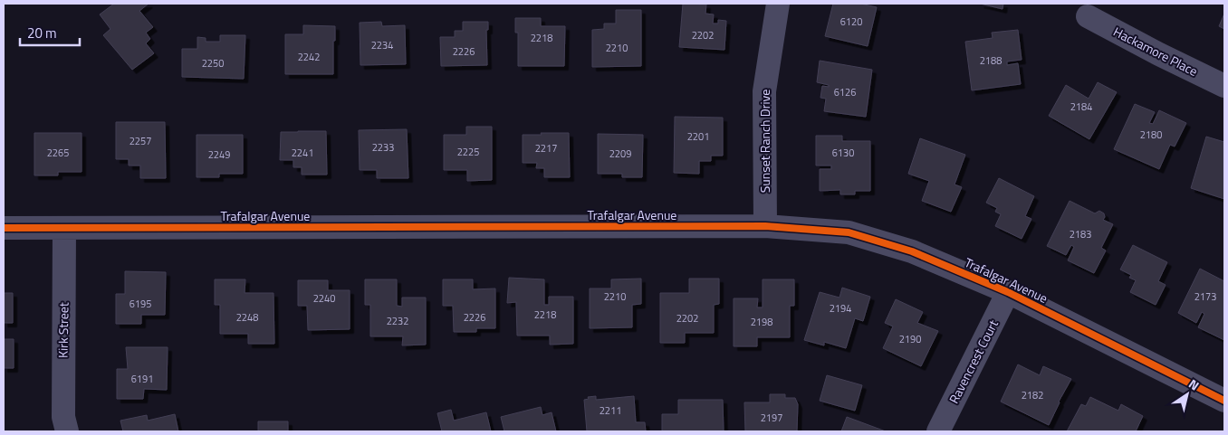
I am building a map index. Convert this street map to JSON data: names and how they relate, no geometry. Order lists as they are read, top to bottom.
{
  "streets": {
    "street": [
      "Hackamore Place",
      "Sunset Ranch Drive",
      "Trafalgar Avenue",
      "Kirk Street",
      "Ravencrest Court"
    ]
  },
  "crossings": [
    ["Sunset Ranch Drive", "Trafalgar Avenue"],
    ["Trafalgar Avenue", "Kirk Street"],
    ["Trafalgar Avenue", "Ravencrest Court"]
  ],
  "house_numbers": [
    "6120",
    "2202",
    "2218",
    "2234",
    "2210",
    "2226",
    "2242",
    "2188",
    "2250",
    "6126",
    "2184",
    "2180",
    "2201",
    "2257",
    "2233",
    "2217",
    "2225",
    "2265",
    "2241",
    "6130",
    "2209",
    "2249",
    "2183",
    "2210",
    "2173",
    "2240",
    "6195",
    "2194",
    "2218",
    "2248",
    "2226",
    "2202",
    "2232",
    "2198",
    "2190",
    "6191",
    "2182",
    "2211",
    "2197"
  ],
  "scale_bar": "20 m",
  "north": "top right"
}
